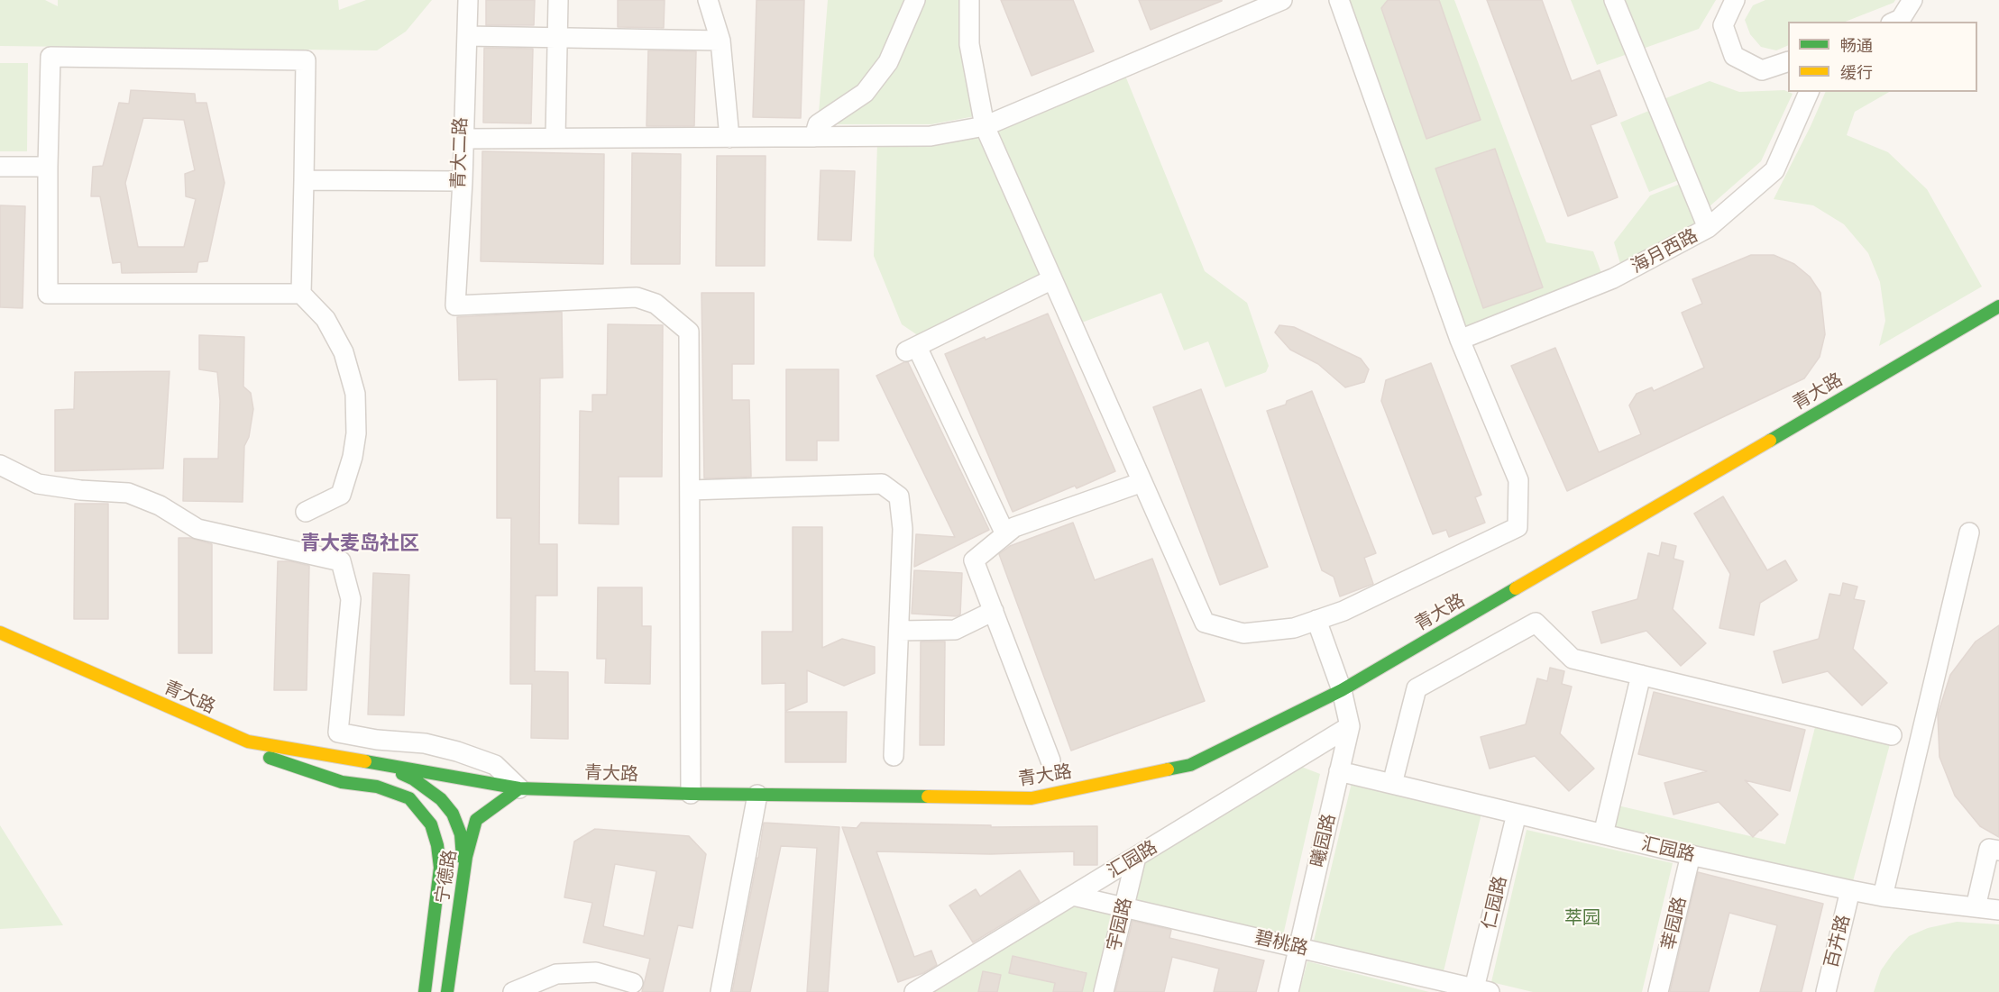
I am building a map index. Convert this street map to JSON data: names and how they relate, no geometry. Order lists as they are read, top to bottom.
{
  "streets": {
    "street": [
      "青大二路",
      "海月西路",
      "青大路",
      "曦园路",
      "汇园路",
      "宁德路",
      "仁园路",
      "莘园路",
      "宇园路",
      "百卉路",
      "碧桃路"
    ]
  },
  "crossings": [
    ["青大路", "曦园路"],
    ["青大路", "宁德路"],
    ["曦园路", "汇园路"],
    ["曦园路", "碧桃路"],
    ["汇园路", "仁园路"],
    ["汇园路", "莘园路"],
    ["汇园路", "宇园路"],
    ["汇园路", "百卉路"],
    ["汇园路", "碧桃路"],
    ["仁园路", "碧桃路"],
    ["宇园路", "碧桃路"]
  ],
  "districts": ["青大麦岛社区"],
  "parks": ["萃园"],
  "legend": ["畅通", "缓行"]
}
